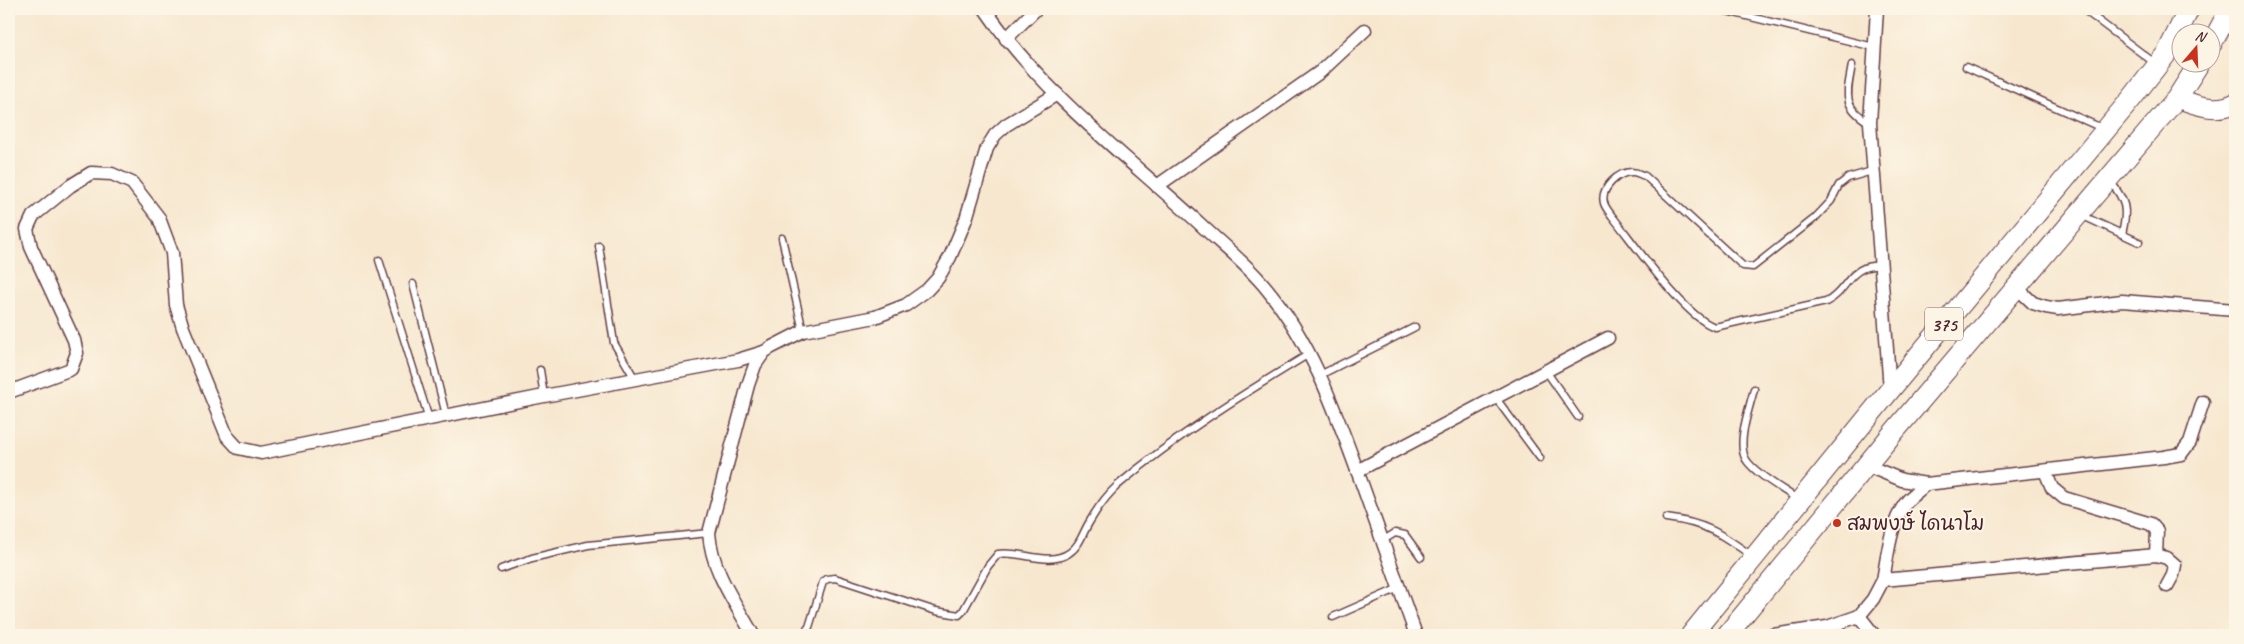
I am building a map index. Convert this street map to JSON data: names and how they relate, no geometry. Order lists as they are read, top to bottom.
{
  "streets": {
    "main road": ["375"]
  },
  "places": ["สมพงษ์ ไดนาโม"],
  "north": "top"
}
